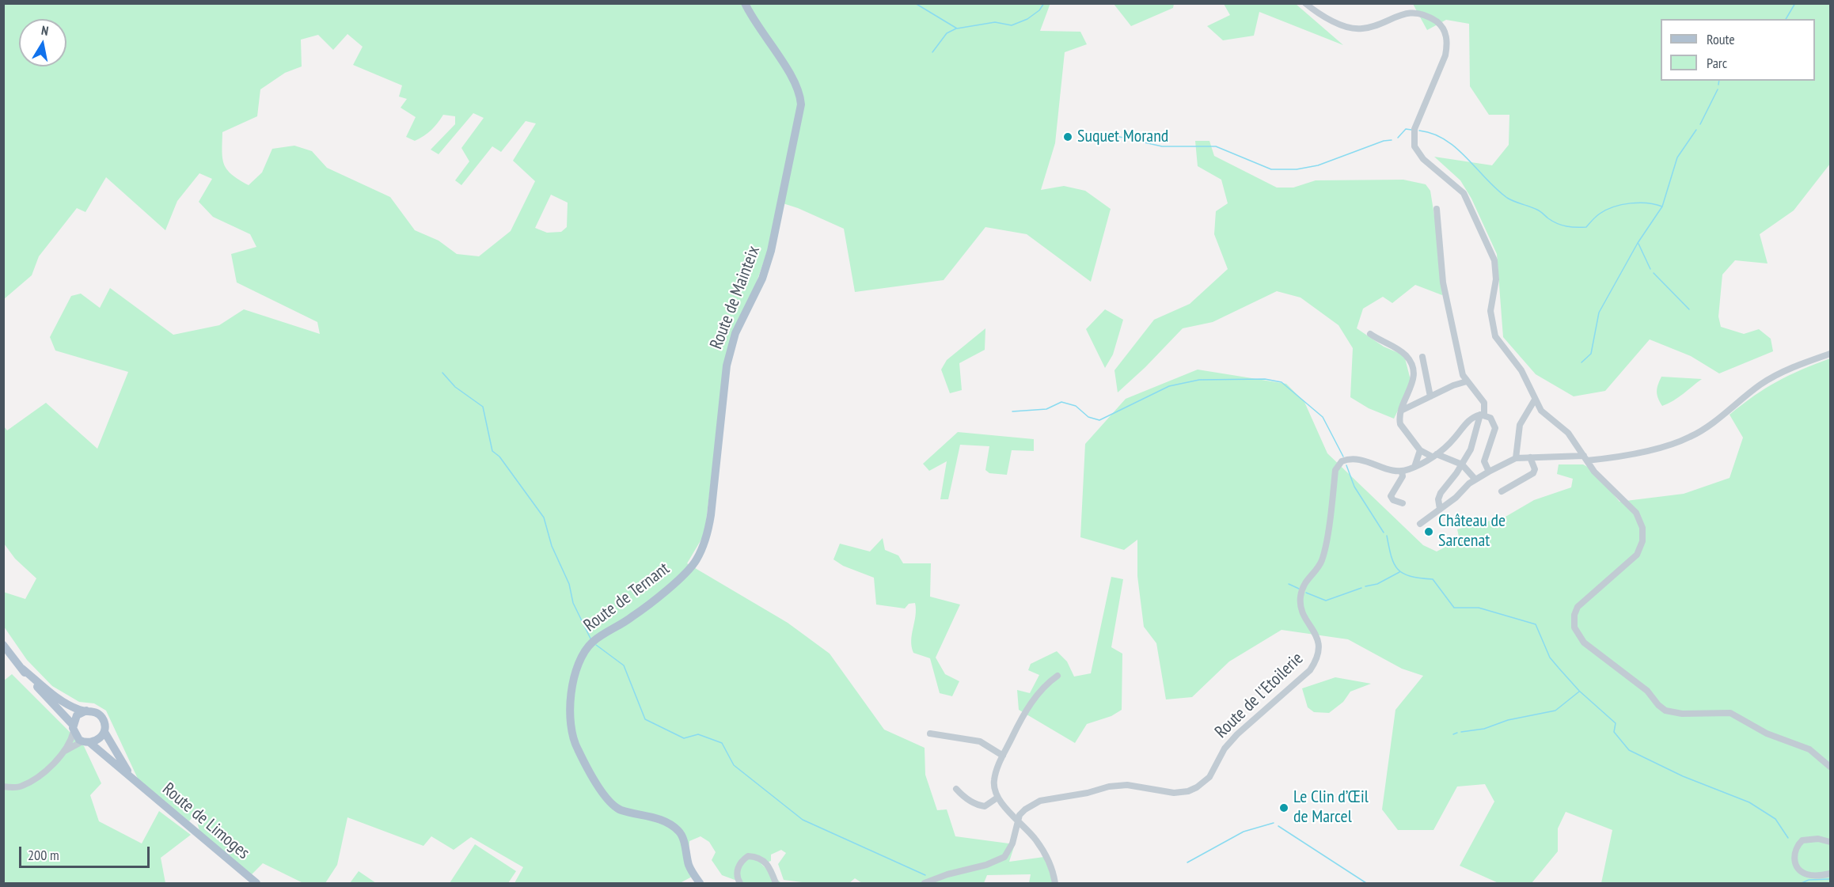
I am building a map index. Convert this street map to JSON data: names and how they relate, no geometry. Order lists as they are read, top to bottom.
{
  "streets": {
    "main road": ["Route de Mainteix", "Route de Ternant", "Route de Limoges"],
    "street": ["Route de l'Etoilerie"]
  },
  "crossings": [
    ["Route de Mainteix", "Route de Ternant"]
  ],
  "places": ["Suquet Morand", "Château de Sarcenat", "Le Clin d’Œil de Marcel"],
  "legend": ["Route", "Parc"],
  "scale_bar": "200 m",
  "north": "top"
}
